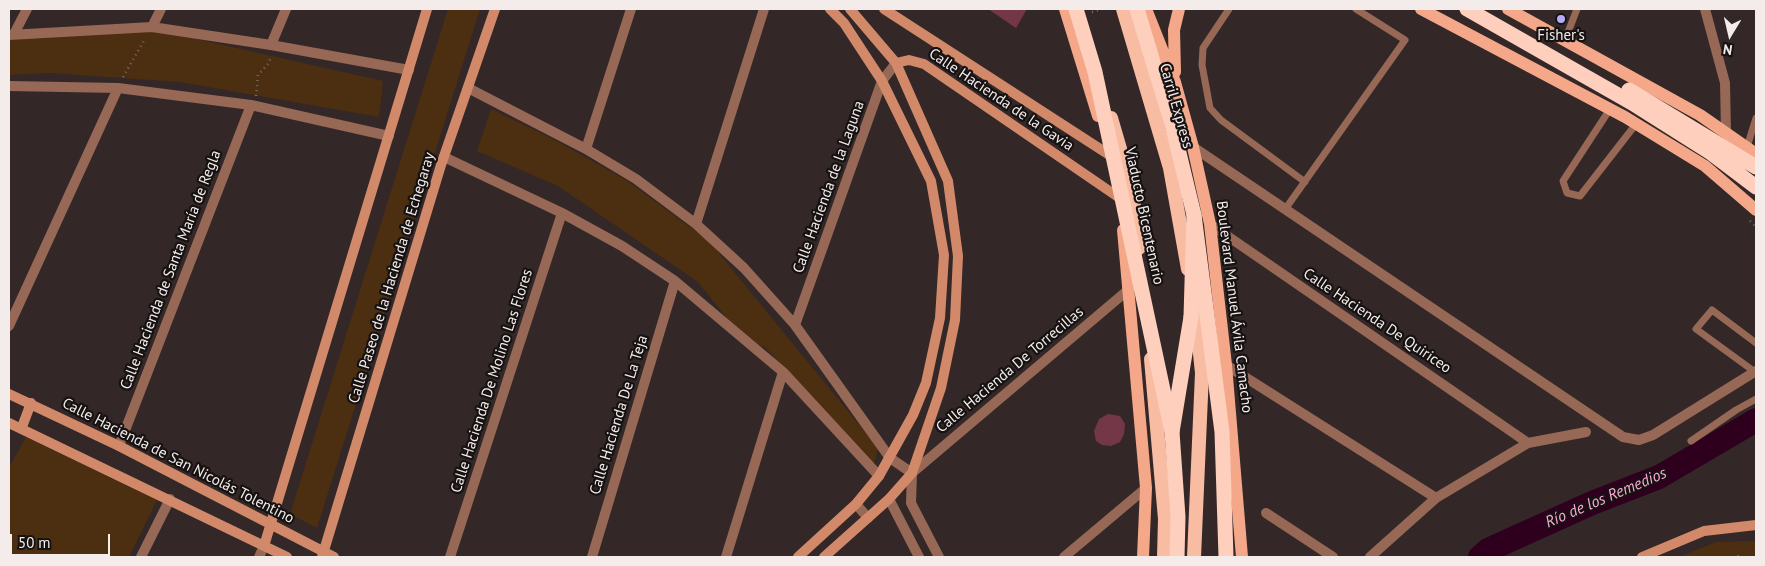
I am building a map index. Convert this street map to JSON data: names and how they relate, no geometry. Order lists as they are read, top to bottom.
{
  "streets": {
    "highway": ["Carril Express", "Viaducto Bicentenario"],
    "main road": [
      "Calle Hacienda de la Gavia",
      "Calle Paseo de la Hacienda de Echegaray",
      "Boulevard Manuel Ávila Camacho",
      "Calle Hacienda de San Nicolás Tolentino"
    ],
    "street": [
      "Calle Hacienda de la Laguna",
      "Calle Hacienda de Santa María de Regla",
      "Calle Hacienda De Quiriceo",
      "Calle Hacienda De Torrecillas",
      "Calle Hacienda De Molino Las Flores",
      "Calle Hacienda De La Teja"
    ]
  },
  "crossings": [
    ["Calle Hacienda de la Gavia", "Calle Hacienda de la Laguna"],
    ["Carril Express", "Viaducto Bicentenario"],
    ["Calle Hacienda de Santa María de Regla", "Calle Hacienda de San Nicolás Tolentino"],
    ["Calle Paseo de la Hacienda de Echegaray", "Calle Hacienda de San Nicolás Tolentino"],
    ["Boulevard Manuel Ávila Camacho", "Calle Hacienda De Quiriceo"]
  ],
  "water": ["Río de los Remedios"],
  "places": ["Fisher's"],
  "scale_bar": "50 m",
  "north": "bottom"
}
